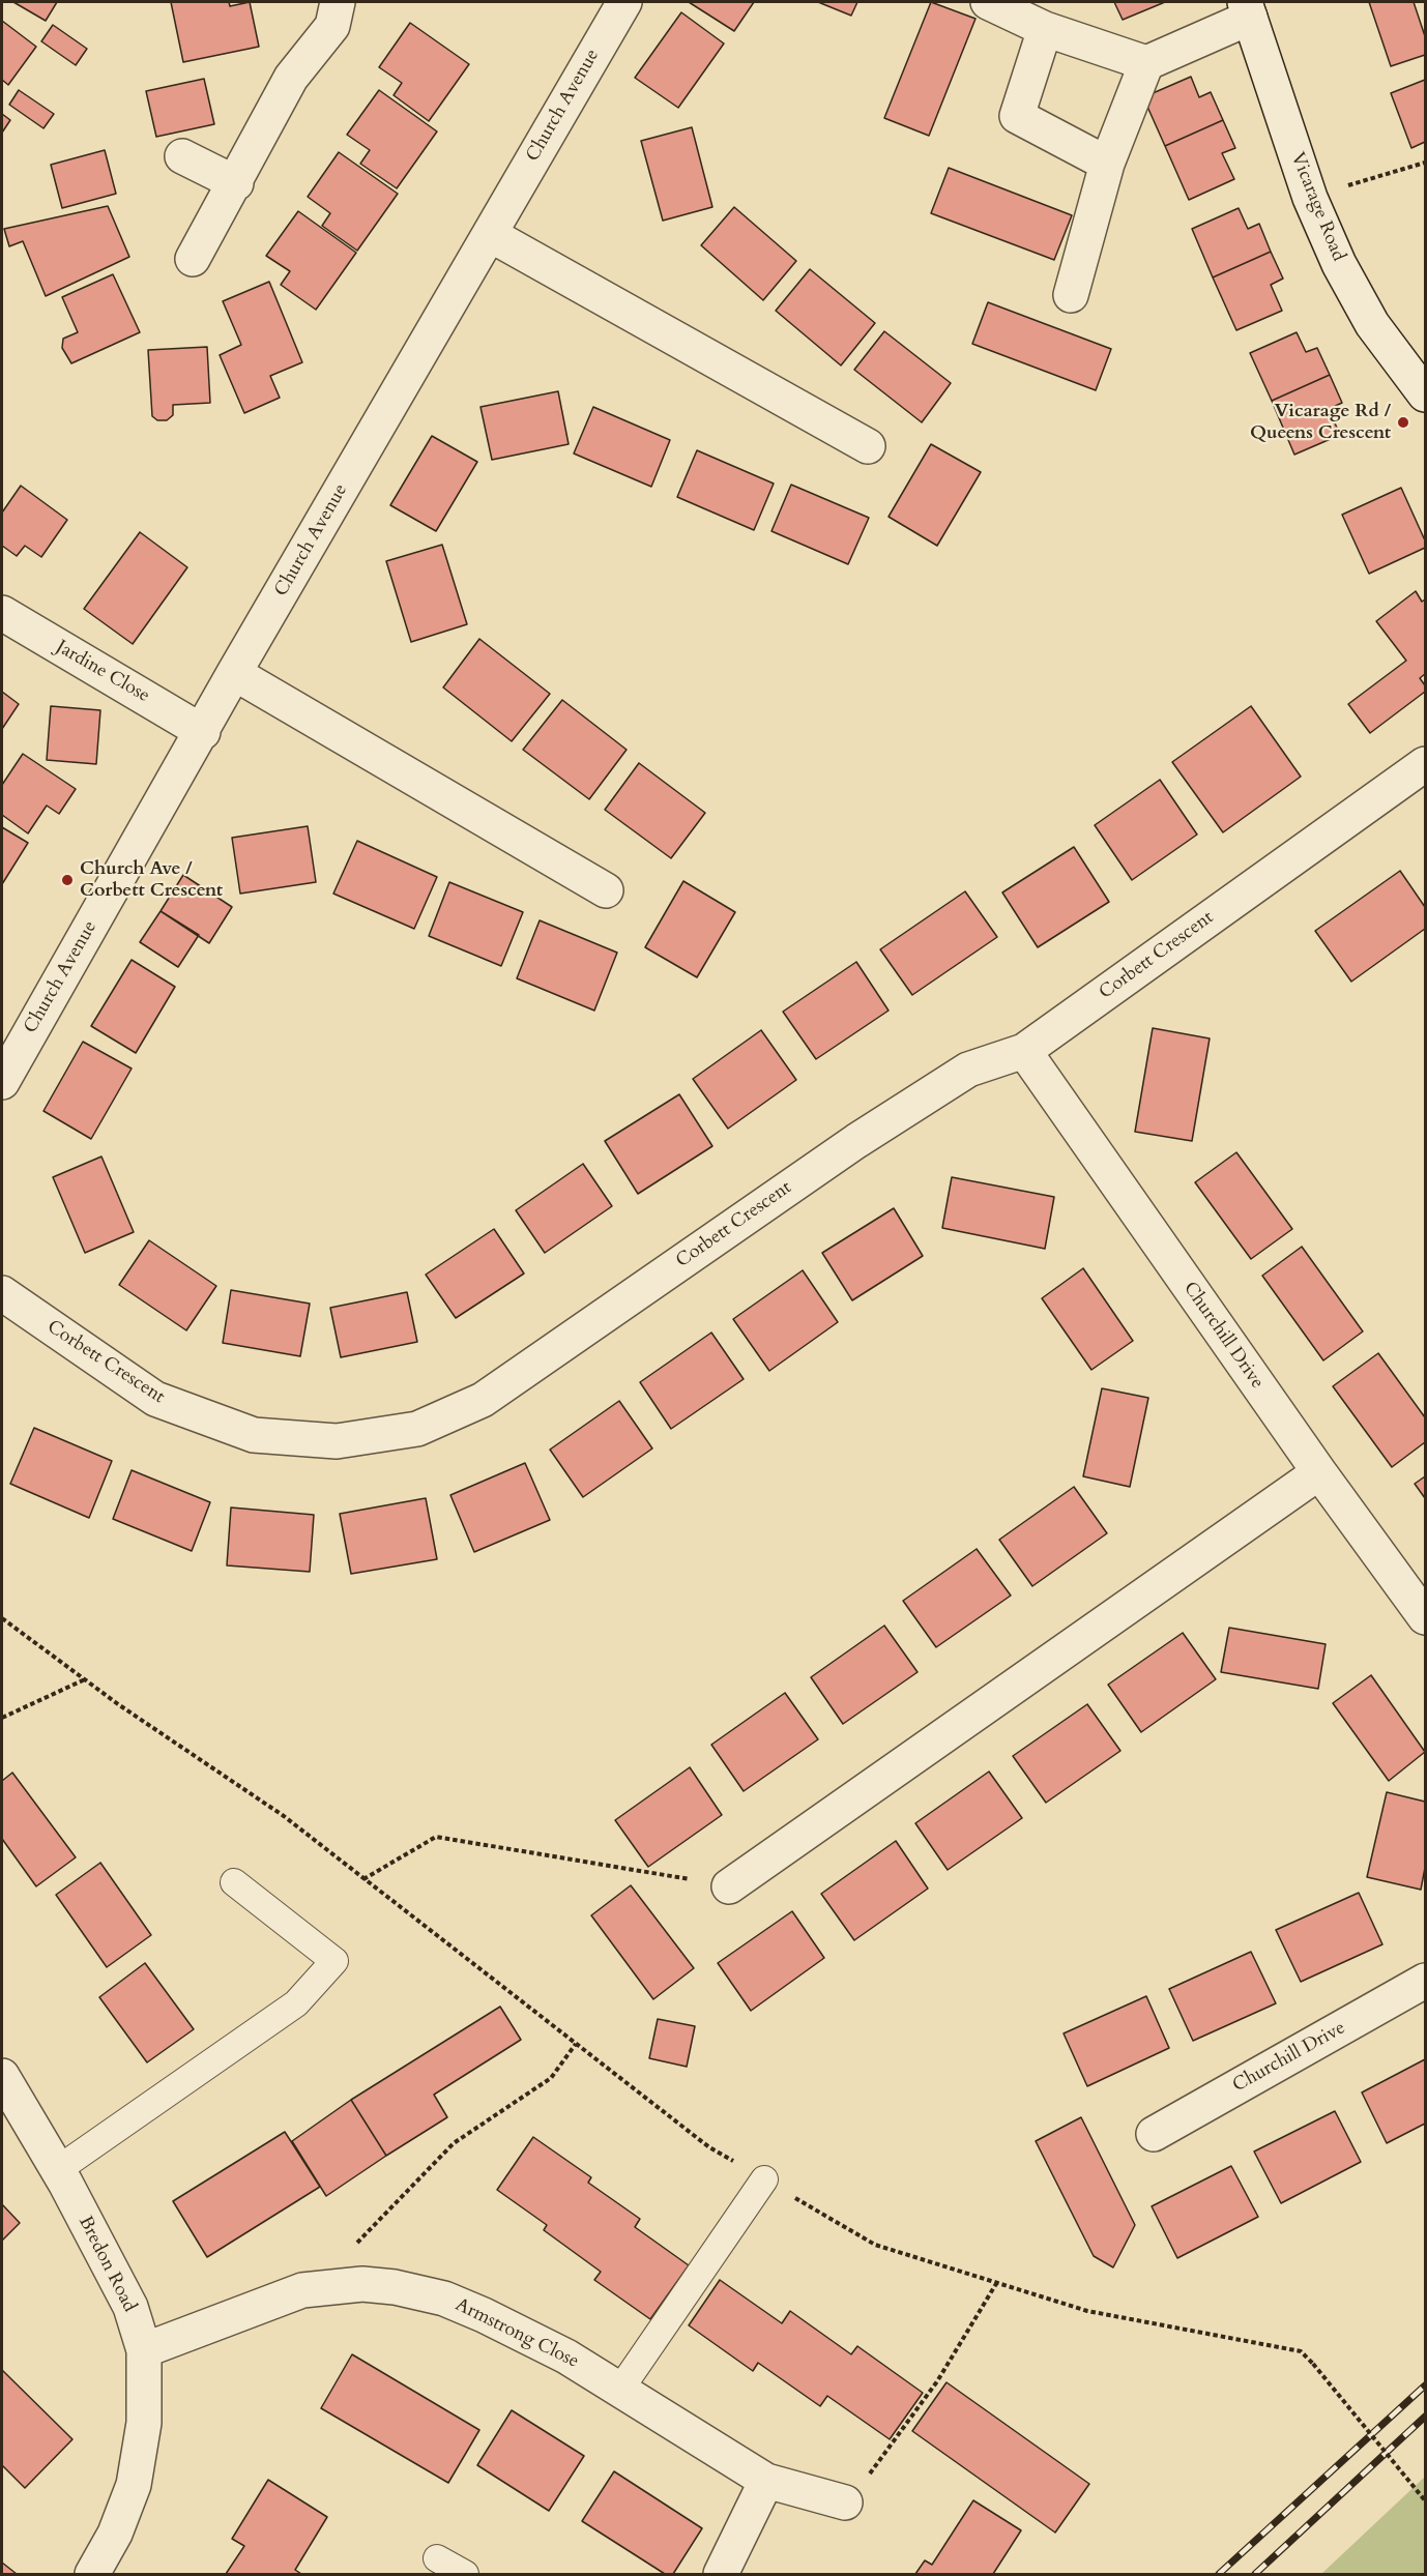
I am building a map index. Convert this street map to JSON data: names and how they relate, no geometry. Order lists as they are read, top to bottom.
{
  "streets": {
    "street": [
      "Church Avenue",
      "Vicarage Road",
      "Jardine Close",
      "Corbett Crescent",
      "Churchill Drive",
      "Bredon Road",
      "Armstrong Close"
    ]
  },
  "crossings": [
    ["Church Avenue", "Jardine Close"],
    ["Corbett Crescent", "Churchill Drive"],
    ["Bredon Road", "Armstrong Close"]
  ],
  "places": ["Vicarage Rd / Queens Crescent", "Church Ave / Corbett Crescent"]
}
